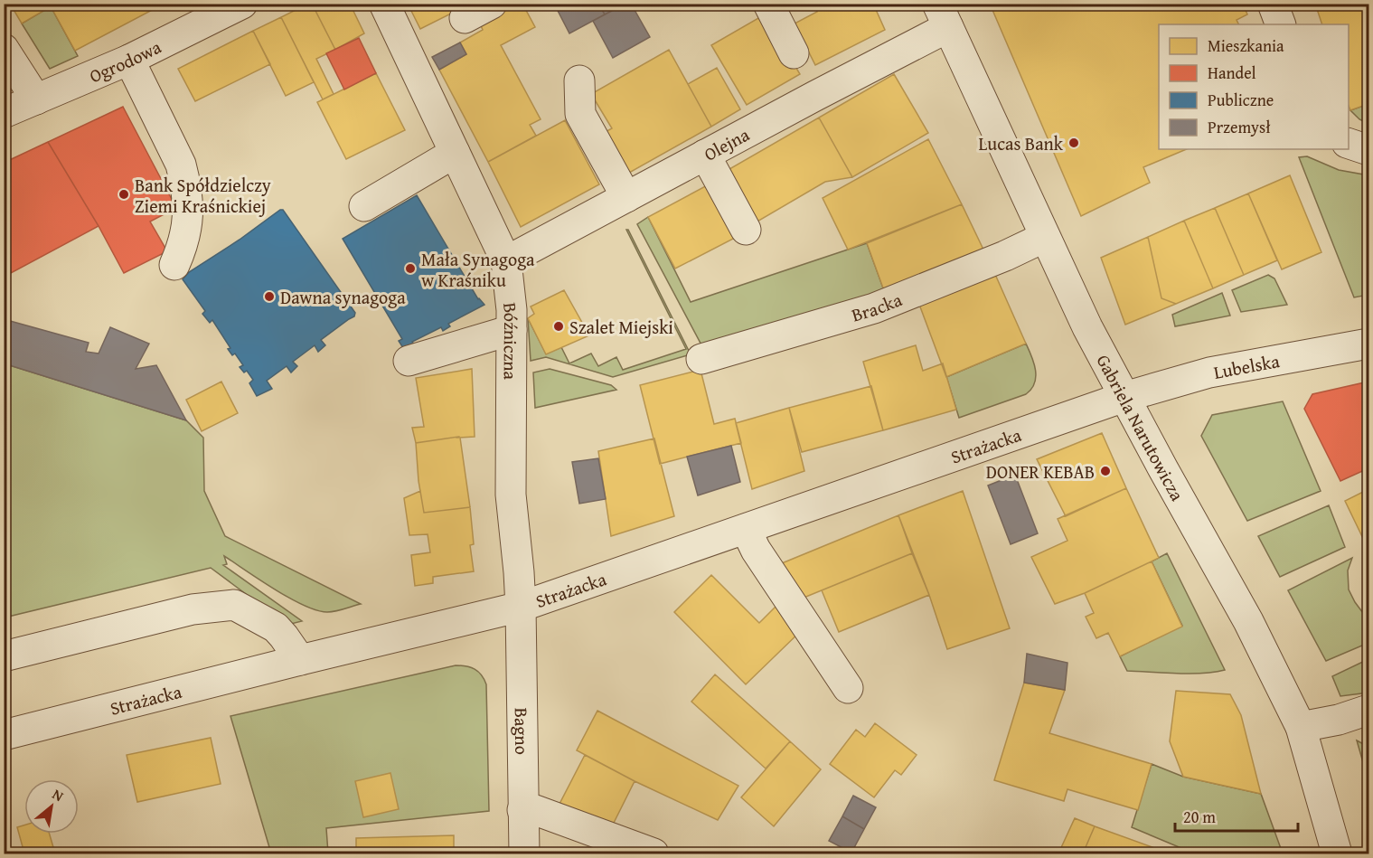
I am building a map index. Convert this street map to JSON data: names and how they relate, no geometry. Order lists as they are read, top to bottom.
{
  "streets": {
    "street": [
      "Ogrodowa",
      "Olejna",
      "Bracka",
      "Bóźniczna",
      "Lubelska",
      "Gabriela Narutowicza",
      "Strażacka",
      "Bagno"
    ]
  },
  "crossings": [
    ["Olejna", "Bóźniczna"],
    ["Olejna", "Gabriela Narutowicza"],
    ["Bracka", "Gabriela Narutowicza"],
    ["Bóźniczna", "Strażacka"],
    ["Bóźniczna", "Bagno"],
    ["Lubelska", "Gabriela Narutowicza"],
    ["Lubelska", "Strażacka"],
    ["Gabriela Narutowicza", "Strażacka"],
    ["Strażacka", "Bagno"]
  ],
  "places": [
    "Lucas Bank",
    "Bank Spółdzielczy Ziemi Kraśnickiej",
    "Mała Synagoga w Kraśniku",
    "Dawna synagoga",
    "Szalet Miejski",
    "DONER KEBAB"
  ],
  "legend": [
    "Mieszkania",
    "Handel",
    "Publiczne",
    "Przemysł"
  ],
  "scale_bar": "20 m",
  "north": "top right"
}
